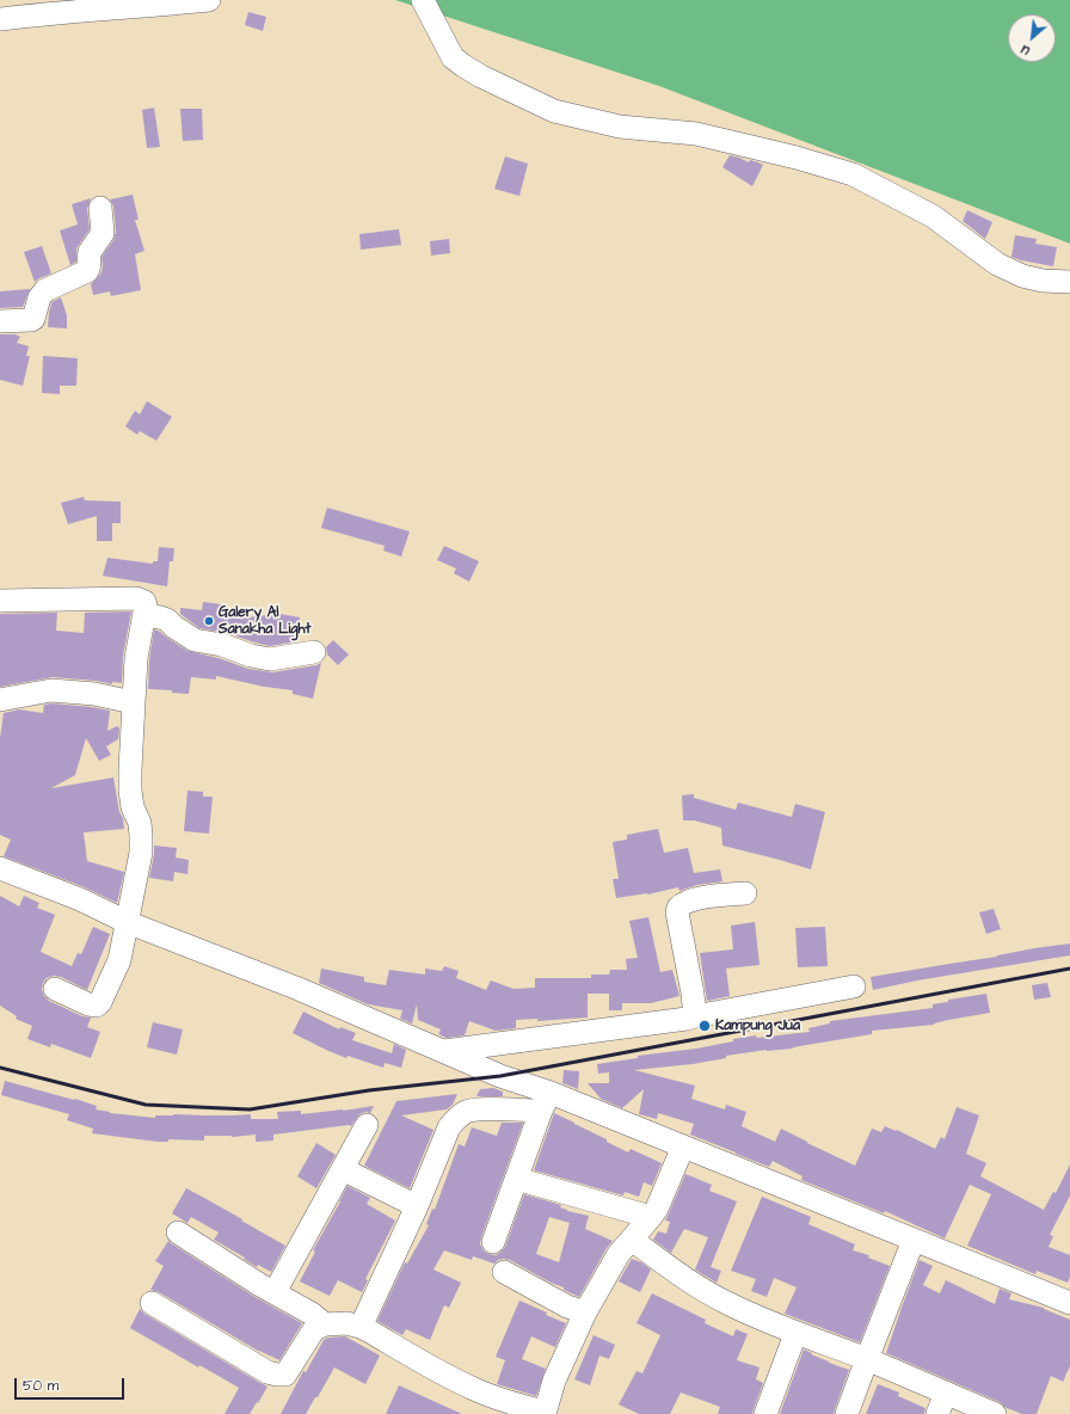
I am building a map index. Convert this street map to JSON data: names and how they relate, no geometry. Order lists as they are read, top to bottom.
{
  "places": ["Galery Al Sanakha Light", "Kampung Jua"],
  "scale_bar": "50 m",
  "north": "bottom left"
}
